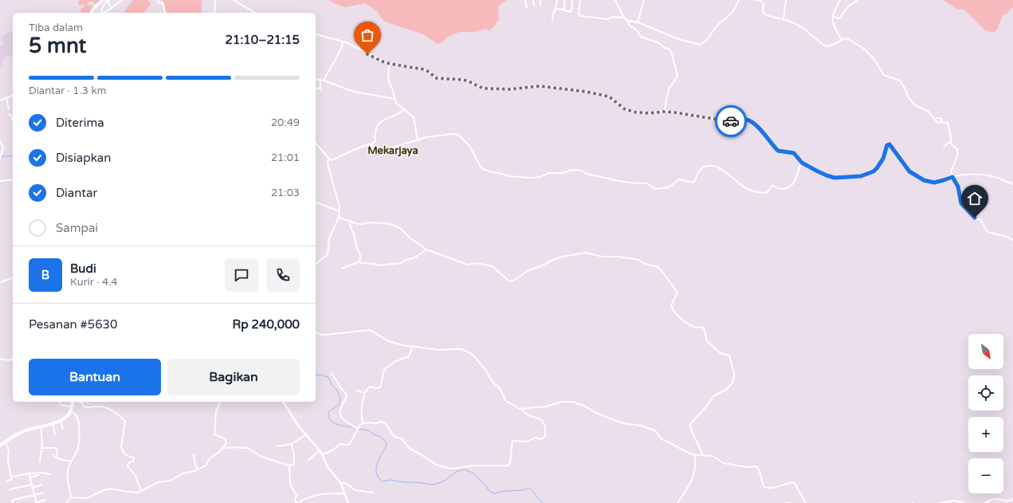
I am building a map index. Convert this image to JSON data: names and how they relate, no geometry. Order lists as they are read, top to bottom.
{
  "districts": ["Mekarjaya"],
  "north": "bottom right",
  "page": {
    "heading": ["5 mnt", "Tiba dalam", "21:10–21:15"],
    "panel": [
      "Budi",
      "Kurir · 4.4",
      "Pesanan #5630",
      "Rp 240,000"
    ],
    "bar": "Diantar · 1.3 km",
    "list": [
      ["Diterima", "20:49"],
      ["Disiapkan", "21:01"],
      ["Diantar", "21:03"],
      "Sampai"
    ],
    "round": "B",
    "map_buttons": ["+", "−"],
    "buttons": ["Bantuan", "Bagikan"]
  }
}
